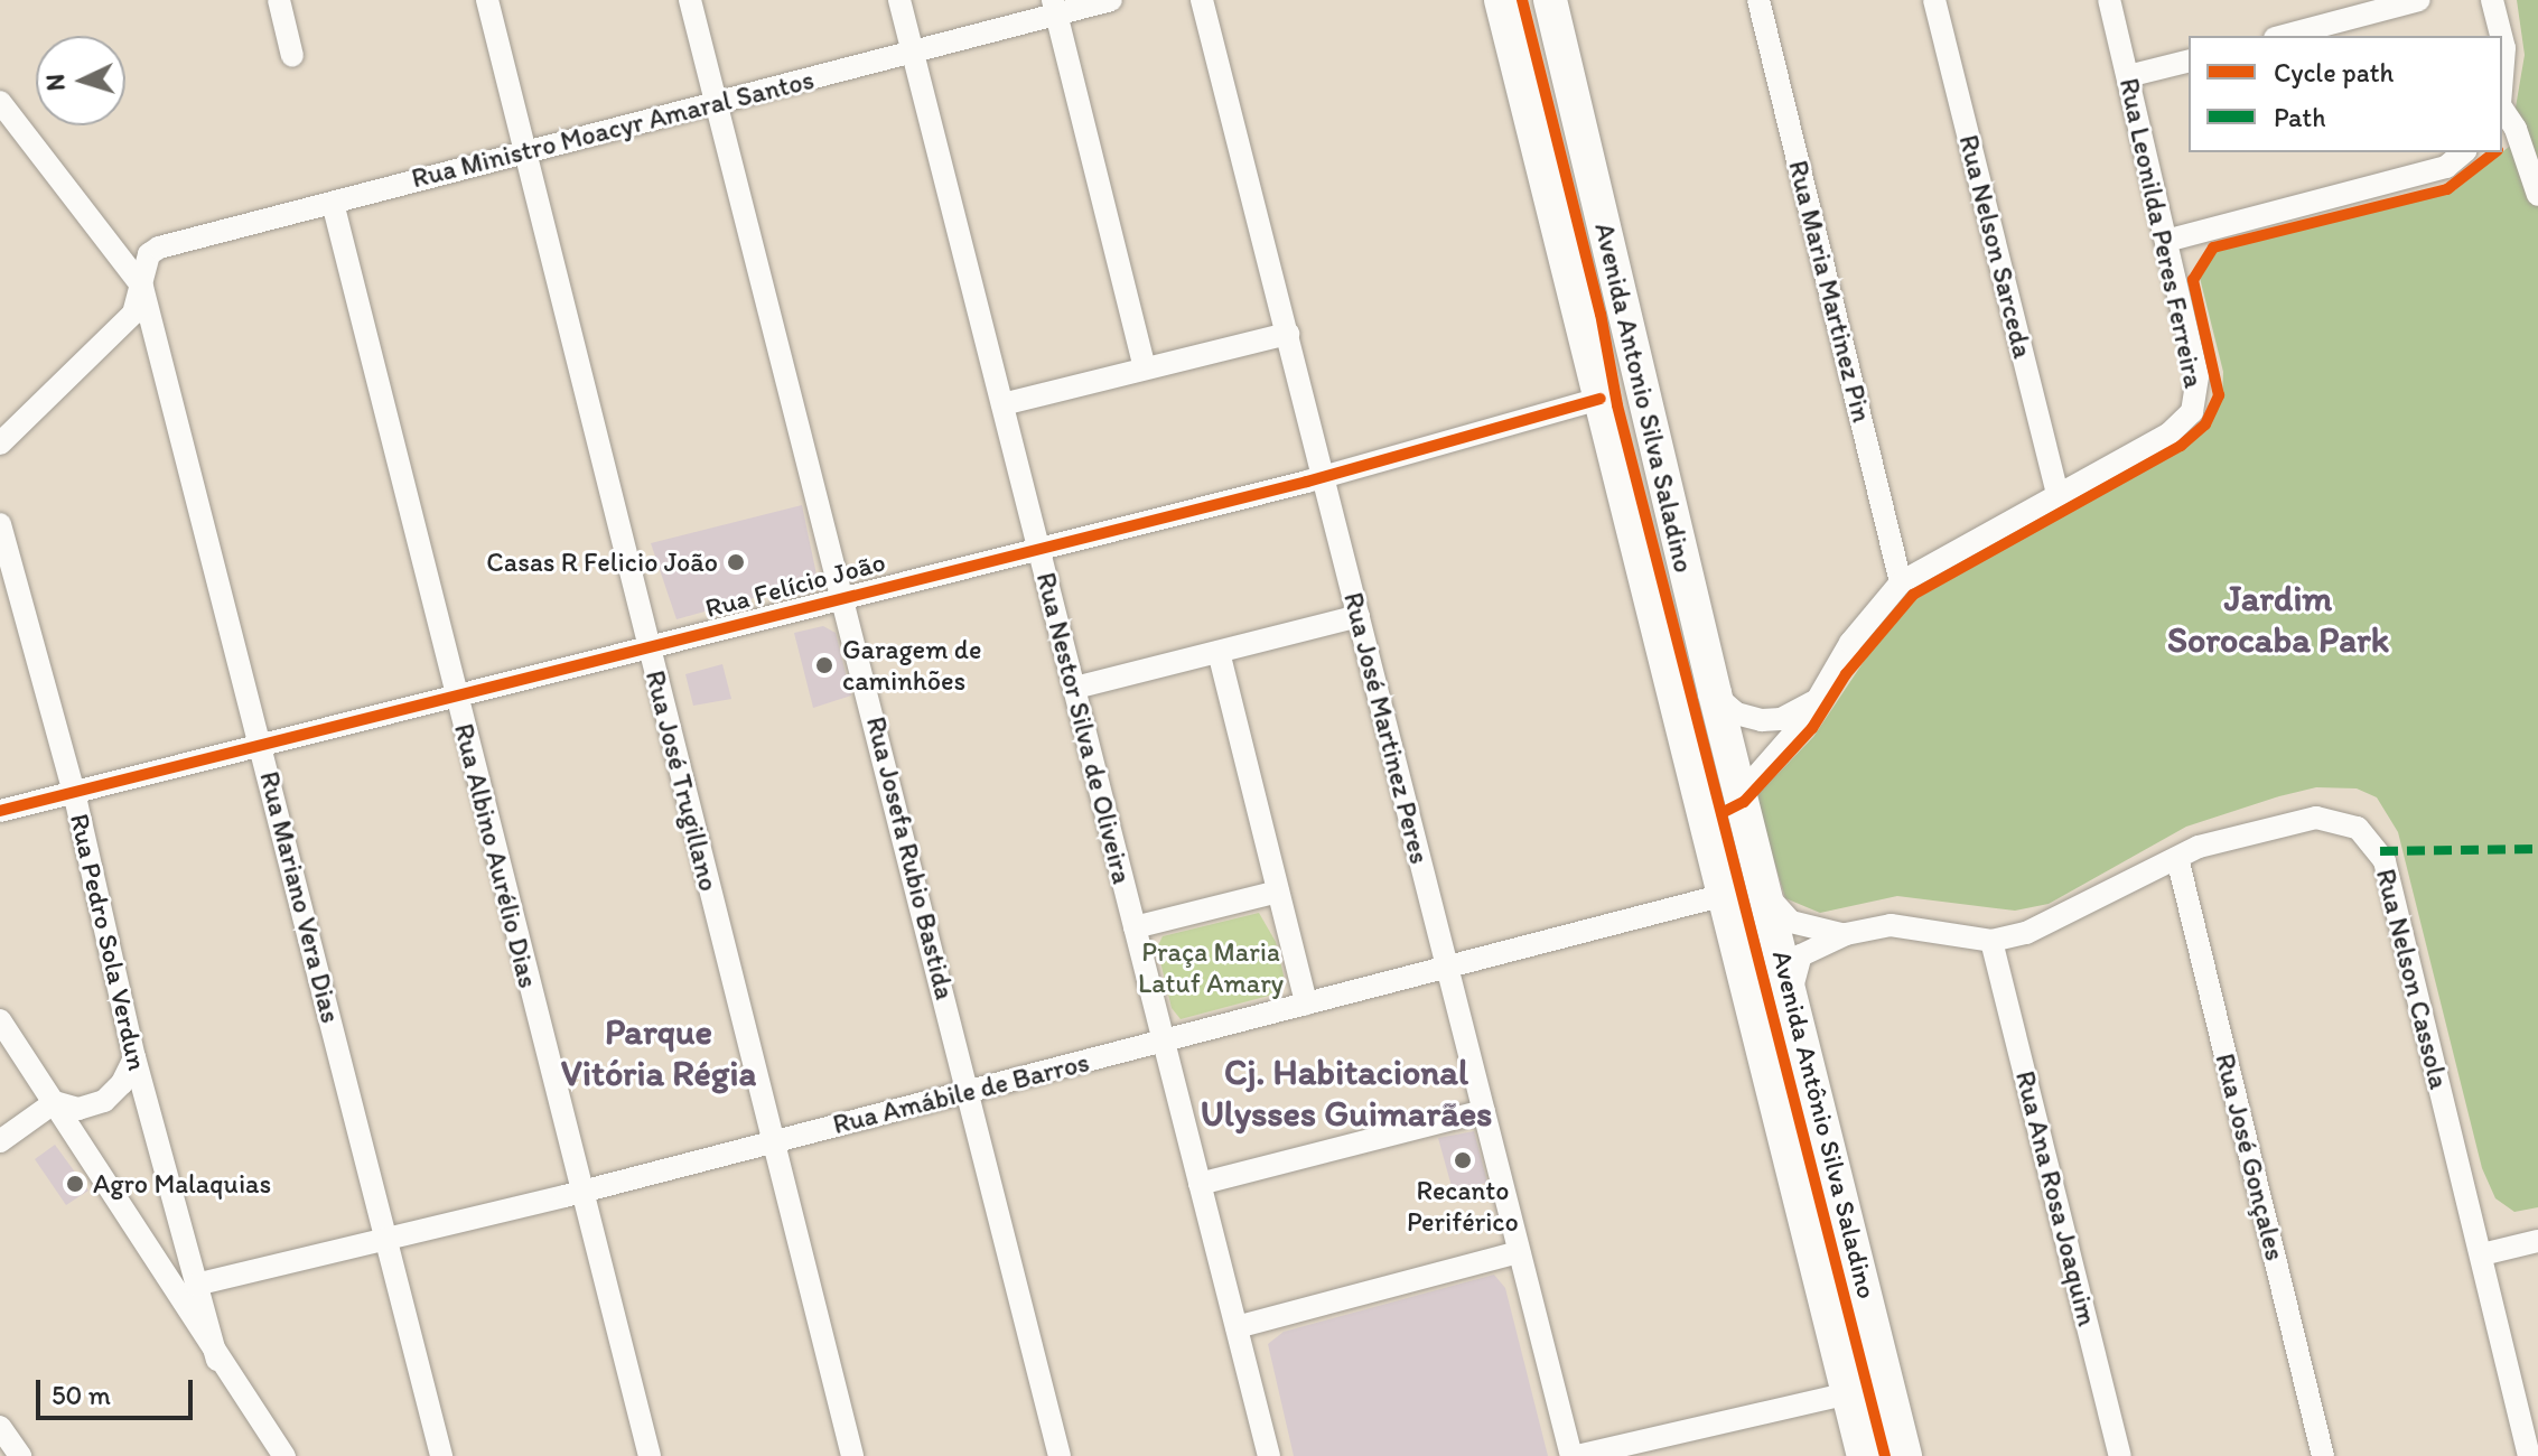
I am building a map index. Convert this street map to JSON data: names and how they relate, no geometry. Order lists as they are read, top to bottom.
{
  "streets": {
    "main road": ["Avenida Antonio Silva Saladino", "Avenida Antônio Silva Saladino"],
    "street": [
      "Rua Ministro Moacyr Amaral Santos",
      "Rua Leonilda Peres Ferreira",
      "Rua Nelson Sarceda",
      "Rua Maria Martinez Pin",
      "Rua Felício João",
      "Rua Nestor Silva de Oliveira",
      "Rua José Martinez Peres",
      "Rua José Trugillano",
      "Rua Albino Aurélio Dias",
      "Rua Josefa Rubio Bastida",
      "Rua Mariano Vera Dias",
      "Rua Pedro Sola Verdun",
      "Rua Nelson Cassola",
      "Rua Amábile de Barros",
      "Rua José Gonçales",
      "Rua Ana Rosa Joaquim"
    ]
  },
  "crossings": [
    ["Rua Ministro Moacyr Amaral Santos", "Rua Nestor Silva de Oliveira"],
    ["Rua Ministro Moacyr Amaral Santos", "Rua José Trugillano"],
    ["Rua Ministro Moacyr Amaral Santos", "Rua Albino Aurélio Dias"],
    ["Rua Ministro Moacyr Amaral Santos", "Rua Josefa Rubio Bastida"],
    ["Rua Ministro Moacyr Amaral Santos", "Rua Mariano Vera Dias"],
    ["Rua Leonilda Peres Ferreira", "Rua Nelson Sarceda"],
    ["Rua Leonilda Peres Ferreira", "Rua Maria Martinez Pin"],
    ["Rua Leonilda Peres Ferreira", "Avenida Antonio Silva Saladino"],
    ["Rua Leonilda Peres Ferreira", "Avenida Antônio Silva Saladino"],
    ["Avenida Antonio Silva Saladino", "Avenida Antônio Silva Saladino"],
    ["Rua Felício João", "Rua Nestor Silva de Oliveira"],
    ["Rua Felício João", "Rua José Martinez Peres"],
    ["Rua Felício João", "Rua José Trugillano"],
    ["Rua Felício João", "Rua Albino Aurélio Dias"],
    ["Rua Felício João", "Rua Josefa Rubio Bastida"],
    ["Rua Felício João", "Rua Mariano Vera Dias"],
    ["Rua Felício João", "Rua Pedro Sola Verdun"],
    ["Rua Felício João", "Avenida Antônio Silva Saladino"],
    ["Rua Nestor Silva de Oliveira", "Rua Amábile de Barros"],
    ["Rua José Martinez Peres", "Rua Amábile de Barros"],
    ["Rua José Trugillano", "Rua Amábile de Barros"],
    ["Rua Albino Aurélio Dias", "Rua Amábile de Barros"],
    ["Rua Josefa Rubio Bastida", "Rua Amábile de Barros"],
    ["Rua Mariano Vera Dias", "Rua Amábile de Barros"],
    ["Rua Pedro Sola Verdun", "Rua Amábile de Barros"],
    ["Rua Nelson Cassola", "Avenida Antônio Silva Saladino"],
    ["Rua Nelson Cassola", "Rua José Gonçales"],
    ["Rua Nelson Cassola", "Rua Ana Rosa Joaquim"],
    ["Rua Amábile de Barros", "Avenida Antônio Silva Saladino"]
  ],
  "districts": ["Jardim Sorocaba Park", "Parque Vitória Régia", "Cj. Habitacional Ulysses Guimarães"],
  "parks": ["Praça Maria Latuf Amary"],
  "places": [
    "Casas R Felicio João",
    "Garagem de caminhões",
    "Recanto Periférico",
    "Agro Malaquias"
  ],
  "legend": ["Cycle path", "Path"],
  "scale_bar": "50 m",
  "north": "left"
}
